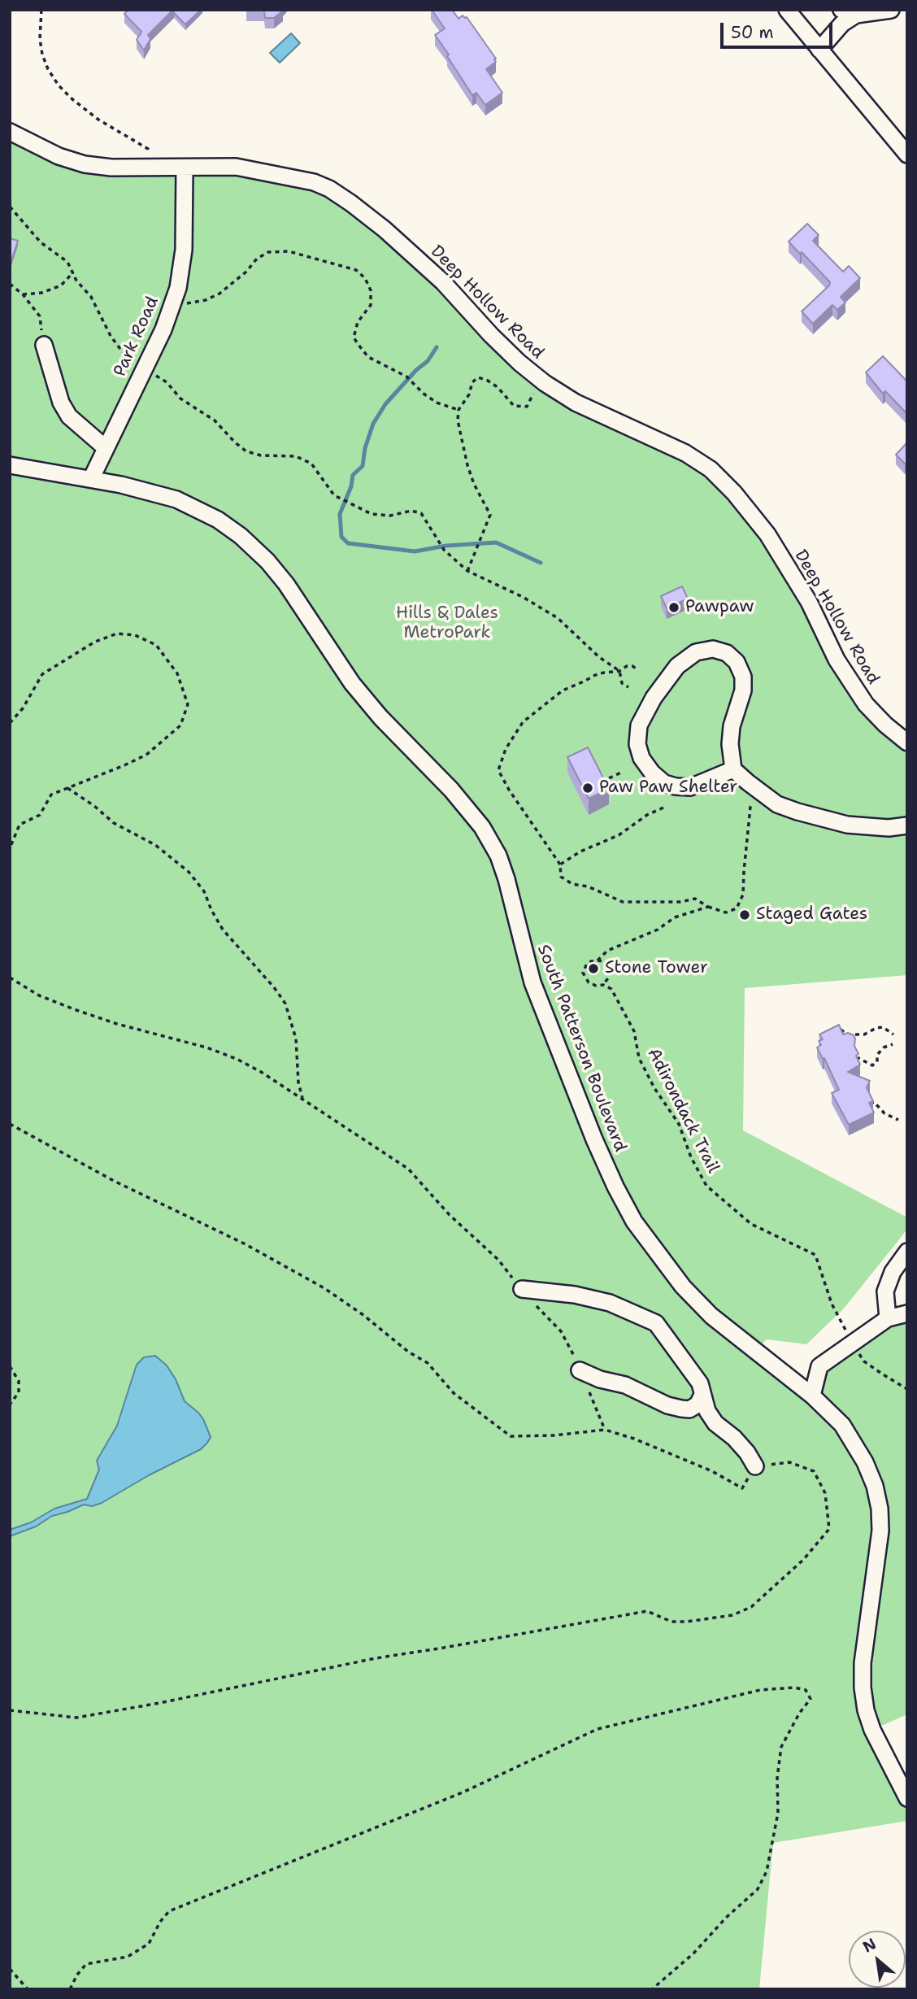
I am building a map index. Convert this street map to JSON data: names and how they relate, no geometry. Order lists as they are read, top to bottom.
{
  "streets": {
    "street": ["Deep Hollow Road", "Park Road", "South Patterson Boulevard"],
    "path": ["Adirondack Trail"]
  },
  "crossings": [
    ["Deep Hollow Road", "Park Road"],
    ["Park Road", "South Patterson Boulevard"]
  ],
  "parks": ["Hills & Dales MetroPark"],
  "places": [
    "Pawpaw",
    "Paw Paw Shelter",
    "Staged Gates",
    "Stone Tower"
  ],
  "scale_bar": "50 m",
  "north": "top left"
}
